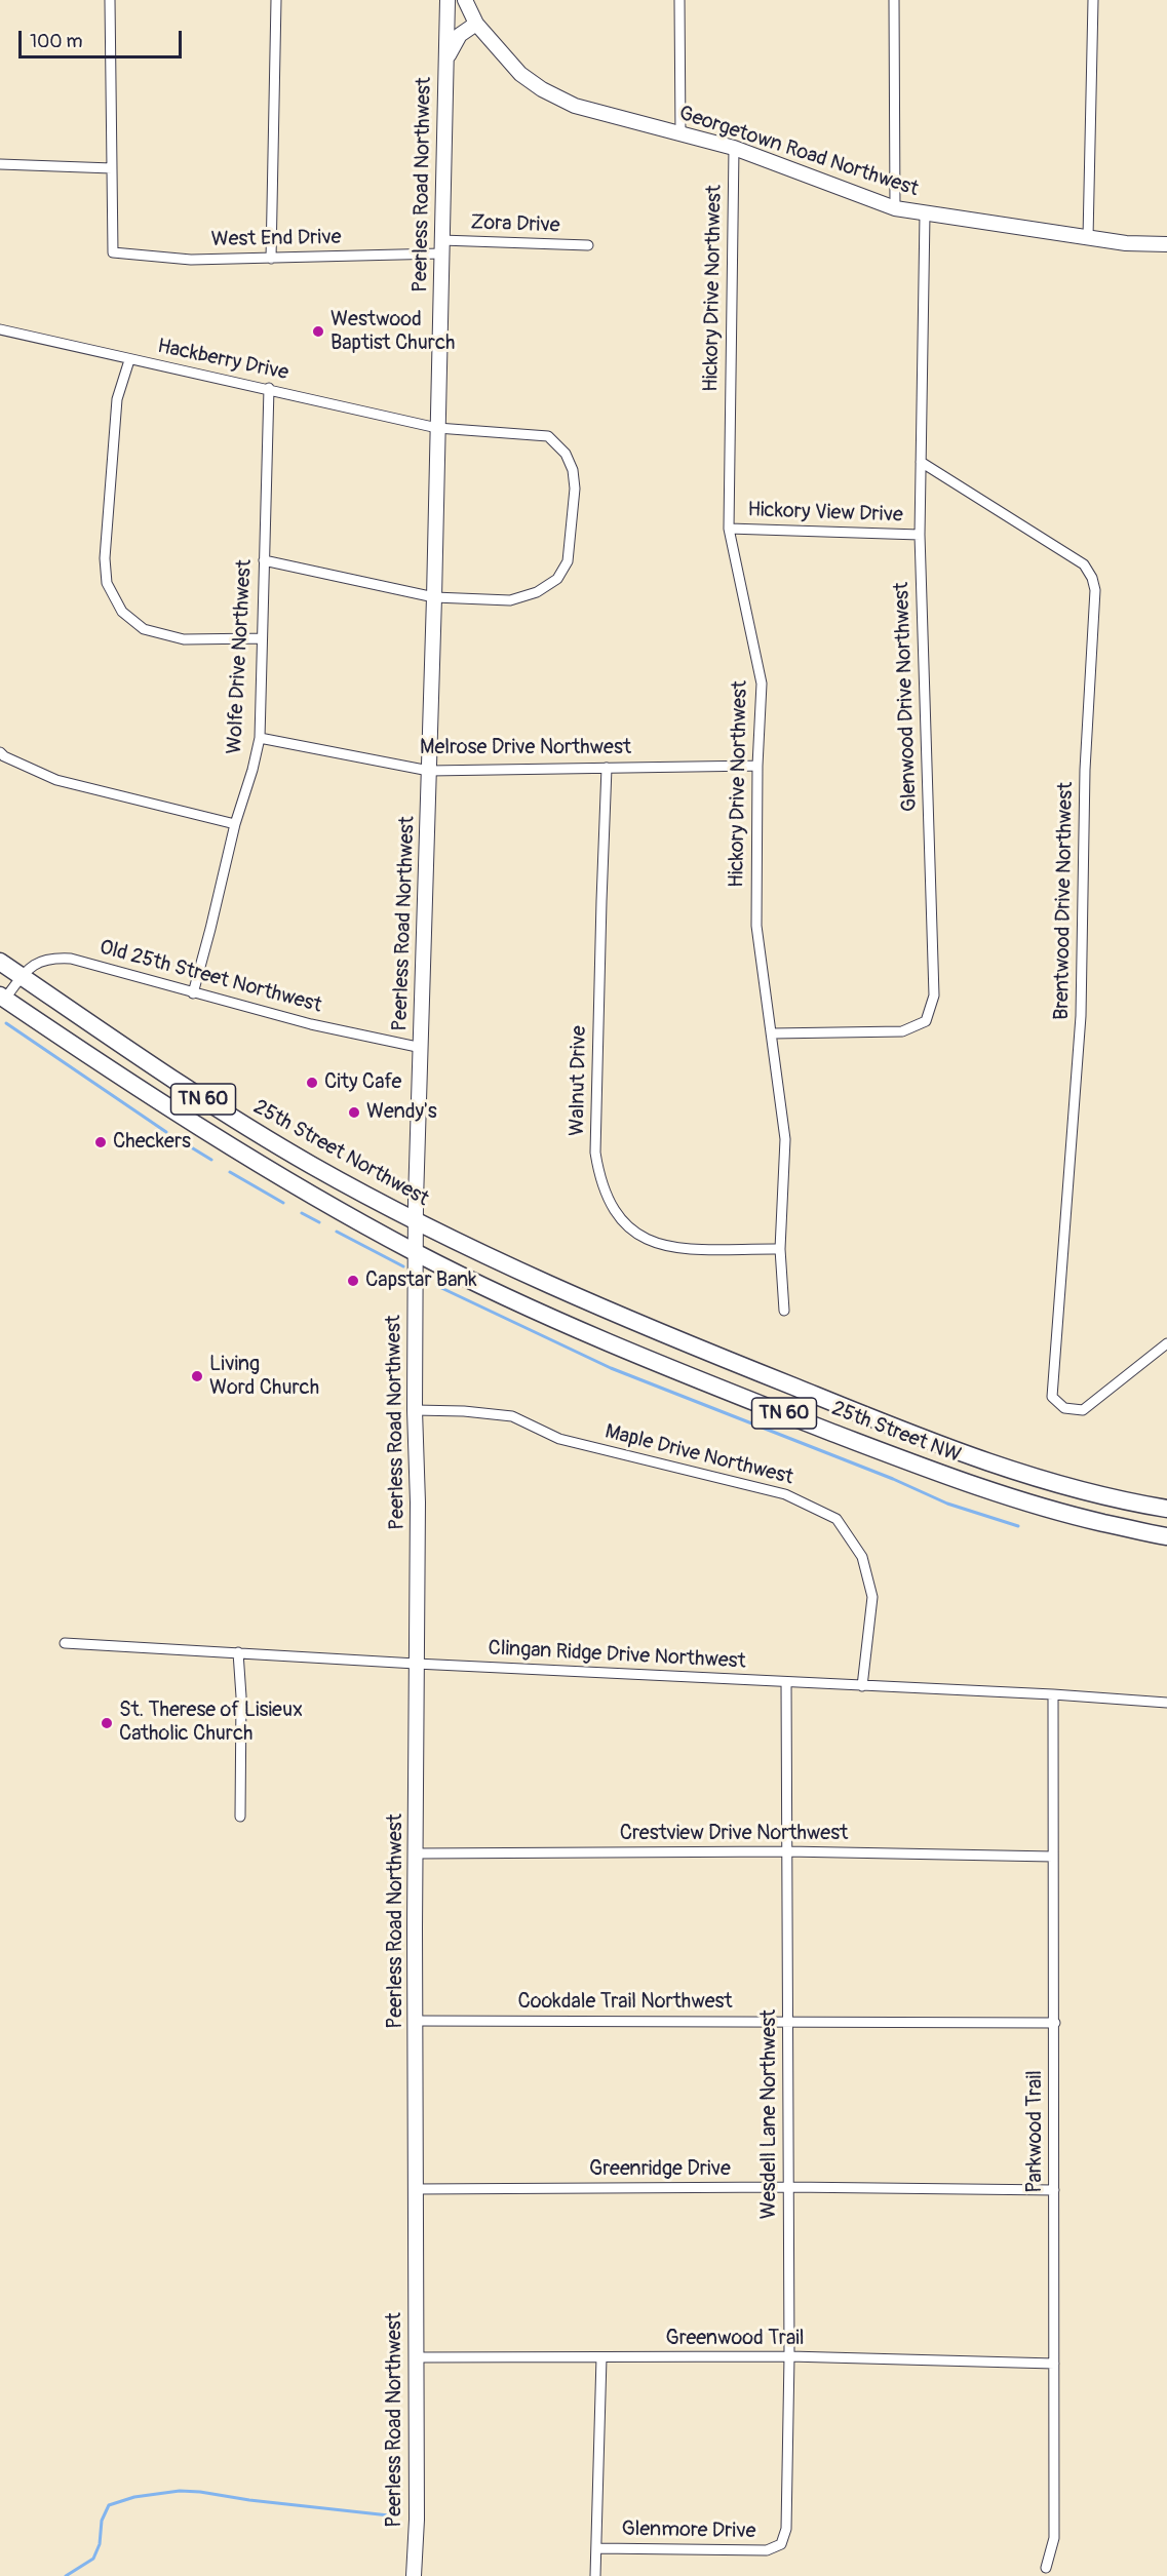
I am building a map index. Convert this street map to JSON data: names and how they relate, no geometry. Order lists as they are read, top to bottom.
{
  "streets": {
    "highway": ["TN 60", "25th Street Northwest", "25th Street NW"],
    "street": [
      "Georgetown Road Northwest",
      "Peerless Road Northwest",
      "Zora Drive",
      "West End Drive",
      "Hickory Drive Northwest",
      "Hackberry Drive",
      "Hickory View Drive",
      "Wolfe Drive Northwest",
      "Glenwood Drive Northwest",
      "Melrose Drive Northwest",
      "Brentwood Drive Northwest",
      "Old 25th Street Northwest",
      "Walnut Drive",
      "Maple Drive Northwest",
      "Clingan Ridge Drive Northwest",
      "Crestview Drive Northwest",
      "Cookdale Trail Northwest",
      "Wesdell Lane Northwest",
      "Parkwood Trail",
      "Greenridge Drive",
      "Greenwood Trail",
      "Glenmore Drive"
    ]
  },
  "crossings": [
    ["Georgetown Road Northwest", "Peerless Road Northwest"],
    ["Georgetown Road Northwest", "Hickory Drive Northwest"],
    ["Georgetown Road Northwest", "Glenwood Drive Northwest"],
    ["Peerless Road Northwest", "Zora Drive"],
    ["Peerless Road Northwest", "West End Drive"],
    ["Peerless Road Northwest", "Hackberry Drive"],
    ["Peerless Road Northwest", "Melrose Drive Northwest"],
    ["Peerless Road Northwest", "Old 25th Street Northwest"],
    ["Peerless Road Northwest", "TN 60"],
    ["Peerless Road Northwest", "25th Street Northwest"],
    ["Peerless Road Northwest", "25th Street NW"],
    ["Peerless Road Northwest", "Maple Drive Northwest"],
    ["Peerless Road Northwest", "Clingan Ridge Drive Northwest"],
    ["Peerless Road Northwest", "Crestview Drive Northwest"],
    ["Peerless Road Northwest", "Cookdale Trail Northwest"],
    ["Peerless Road Northwest", "Greenridge Drive"],
    ["Peerless Road Northwest", "Greenwood Trail"],
    ["Zora Drive", "West End Drive"],
    ["Hickory Drive Northwest", "Hickory View Drive"],
    ["Hickory Drive Northwest", "Glenwood Drive Northwest"],
    ["Hickory Drive Northwest", "Melrose Drive Northwest"],
    ["Hickory Drive Northwest", "Walnut Drive"],
    ["Hackberry Drive", "Wolfe Drive Northwest"],
    ["Hickory View Drive", "Glenwood Drive Northwest"],
    ["Wolfe Drive Northwest", "Melrose Drive Northwest"],
    ["Wolfe Drive Northwest", "Old 25th Street Northwest"],
    ["Glenwood Drive Northwest", "Brentwood Drive Northwest"],
    ["Melrose Drive Northwest", "Walnut Drive"],
    ["Old 25th Street Northwest", "TN 60"],
    ["Old 25th Street Northwest", "25th Street Northwest"],
    ["TN 60", "25th Street NW"],
    ["25th Street Northwest", "25th Street NW"],
    ["Maple Drive Northwest", "Clingan Ridge Drive Northwest"],
    ["Clingan Ridge Drive Northwest", "Wesdell Lane Northwest"],
    ["Clingan Ridge Drive Northwest", "Parkwood Trail"],
    ["Crestview Drive Northwest", "Wesdell Lane Northwest"],
    ["Crestview Drive Northwest", "Parkwood Trail"],
    ["Cookdale Trail Northwest", "Wesdell Lane Northwest"],
    ["Cookdale Trail Northwest", "Parkwood Trail"],
    ["Wesdell Lane Northwest", "Greenridge Drive"],
    ["Wesdell Lane Northwest", "Greenwood Trail"],
    ["Wesdell Lane Northwest", "Glenmore Drive"],
    ["Parkwood Trail", "Greenridge Drive"],
    ["Parkwood Trail", "Greenwood Trail"]
  ],
  "places": [
    "Westwood Baptist Church",
    "City Cafe",
    "Wendy's",
    "Checkers",
    "Capstar Bank",
    "Living Word Church",
    "St. Therese of Lisieux Catholic Church"
  ],
  "scale_bar": "100 m"
}
